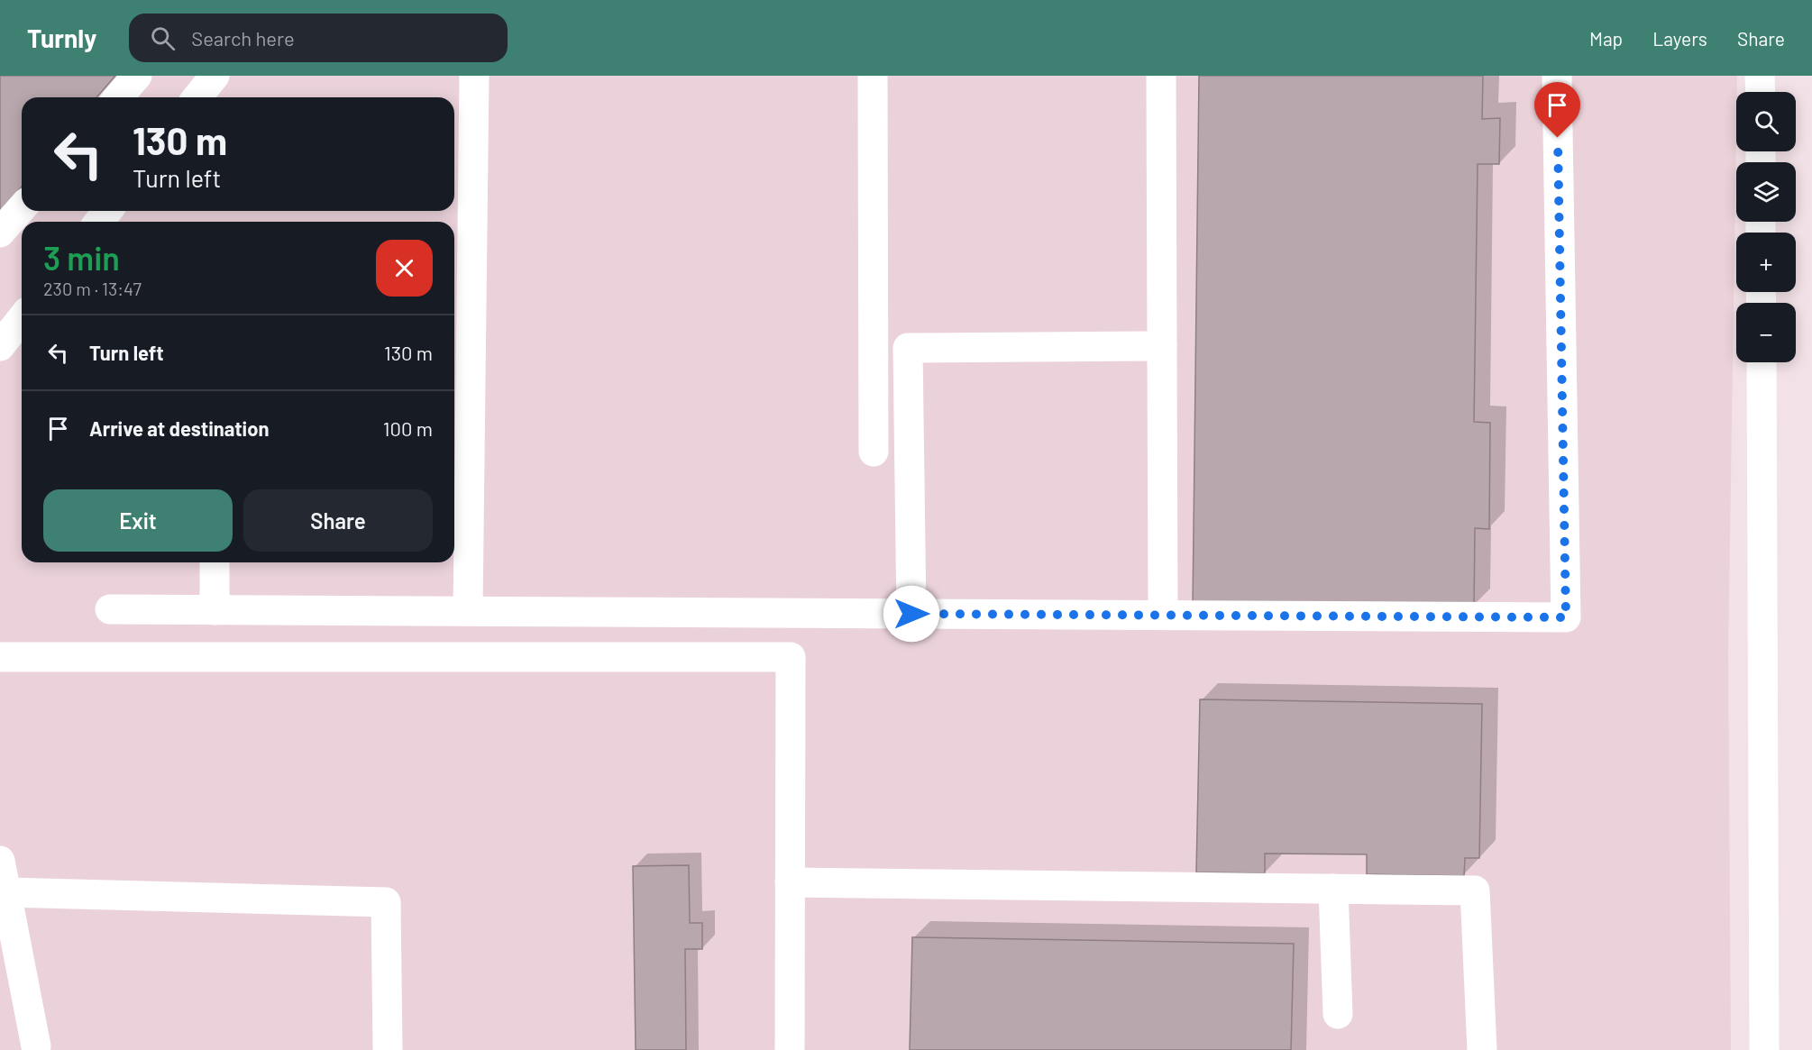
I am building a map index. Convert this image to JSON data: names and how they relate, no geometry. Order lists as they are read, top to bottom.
{
  "page": {
    "header": "Turnly",
    "search": "Search here",
    "nav": ["Map", "Layers", "Share"],
    "map_buttons": ["+", "−"],
    "turn": ["130 m", "Turn left"],
    "heading": ["3 min", "230 m · 13:47"],
    "list": [
      {
        "name": "Turn left",
        "value": "130 m"
      },
      {
        "name": "Arrive at destination",
        "value": "100 m"
      }
    ],
    "buttons": ["Exit", "Share"]
  }
}
